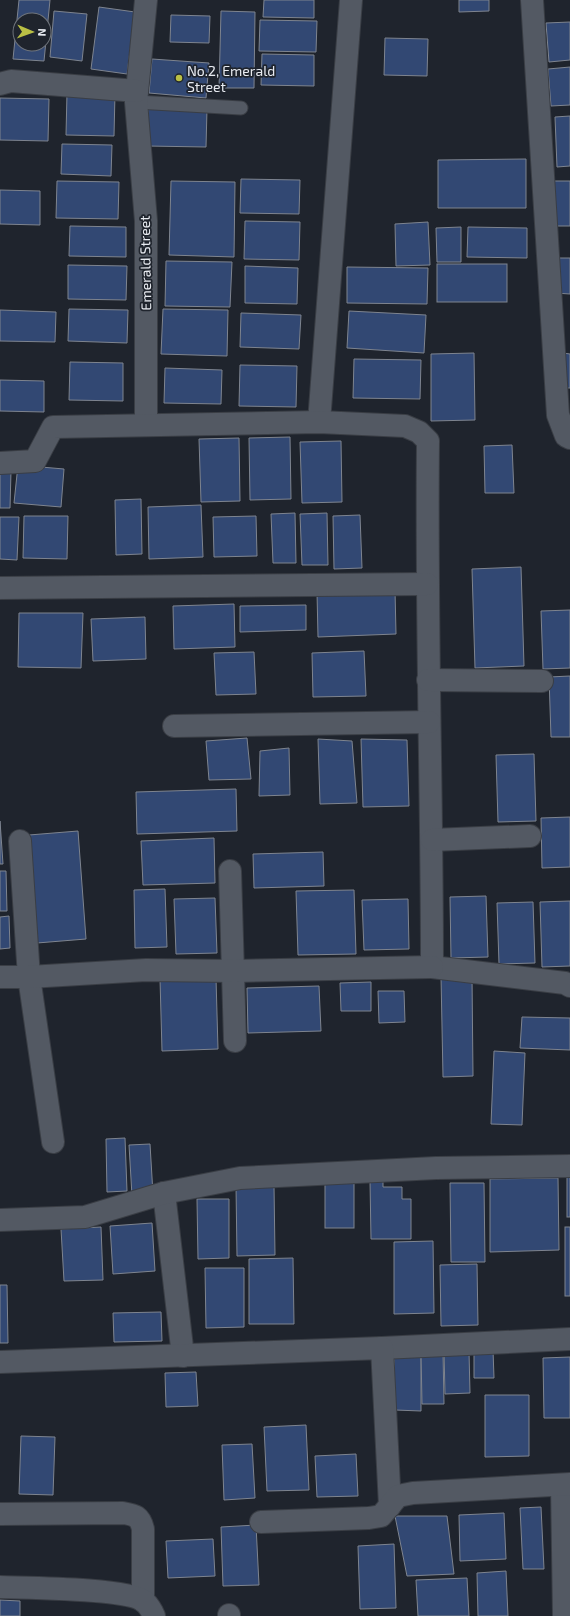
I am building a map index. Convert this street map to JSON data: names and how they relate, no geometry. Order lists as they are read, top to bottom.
{
  "streets": {
    "street": ["Emerald Street"]
  },
  "places": ["No.2, Emerald Street"],
  "north": "right"
}
